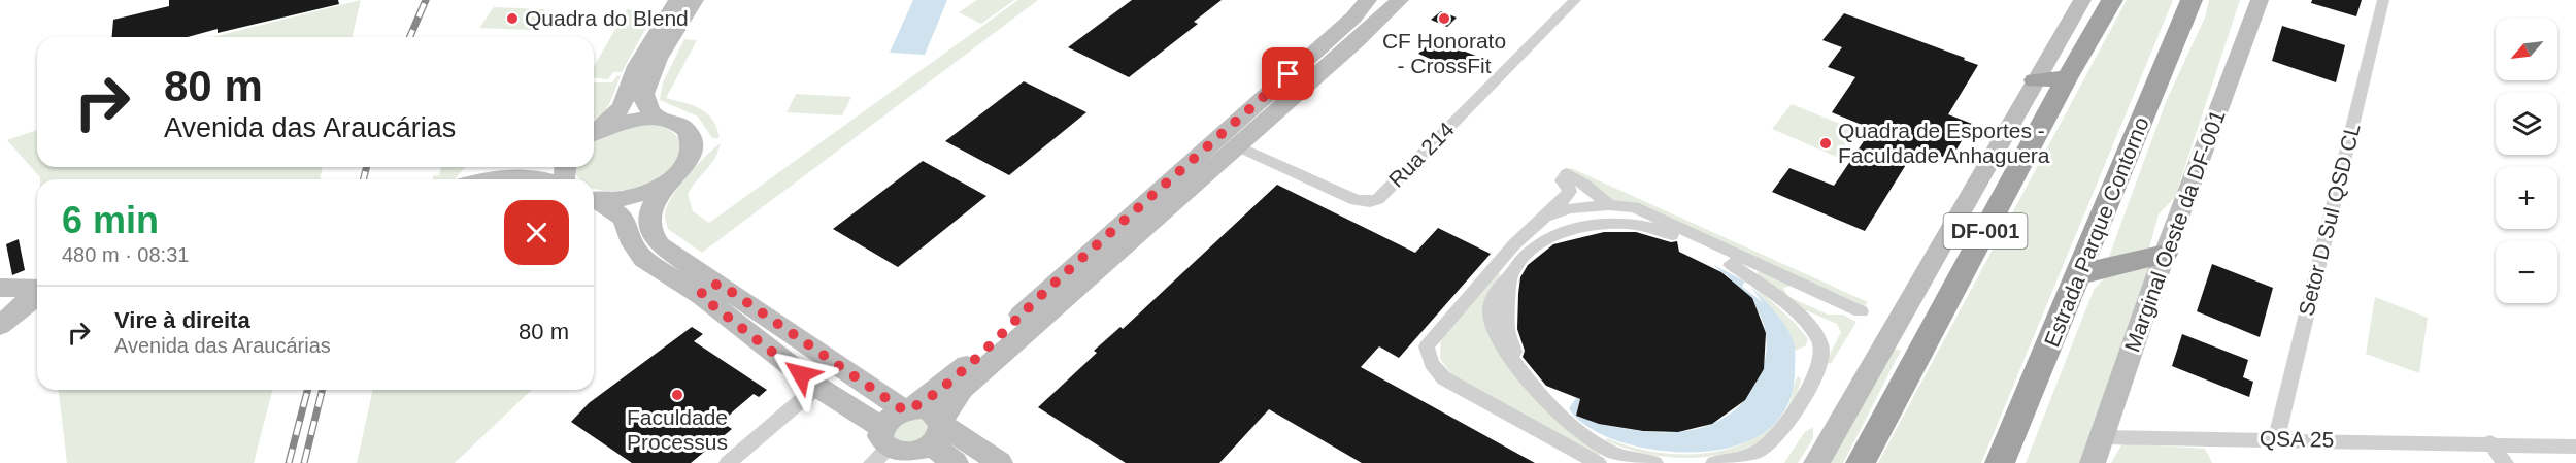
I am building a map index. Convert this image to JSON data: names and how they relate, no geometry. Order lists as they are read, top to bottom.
{
  "streets": {
    "highway": ["DF-001", "Estrada Parque Contorno"],
    "main road": ["Marginal Oeste da DF-001"],
    "street": ["Rua 214", "Setor D Sul QSD CL", "QSA 25"]
  },
  "crossings": [
    ["Setor D Sul QSD CL", "QSA 25"],
    ["Marginal Oeste da DF-001", "QSA 25"]
  ],
  "places": [
    "Quadra do Blend",
    "CF Honorato - CrossFit",
    "Quadra de Esportes - Faculdade Anhaguera",
    "Faculdade Processus"
  ],
  "north": "bottom left",
  "page": {
    "map_buttons": ["+", "−"],
    "turn": ["80 m", "Avenida das Araucárias"],
    "heading": ["6 min", "480 m · 08:31"],
    "list": [
      {
        "name": "Vire à direita",
        "note": "Avenida das Araucárias",
        "value": "80 m"
      }
    ]
  }
}
